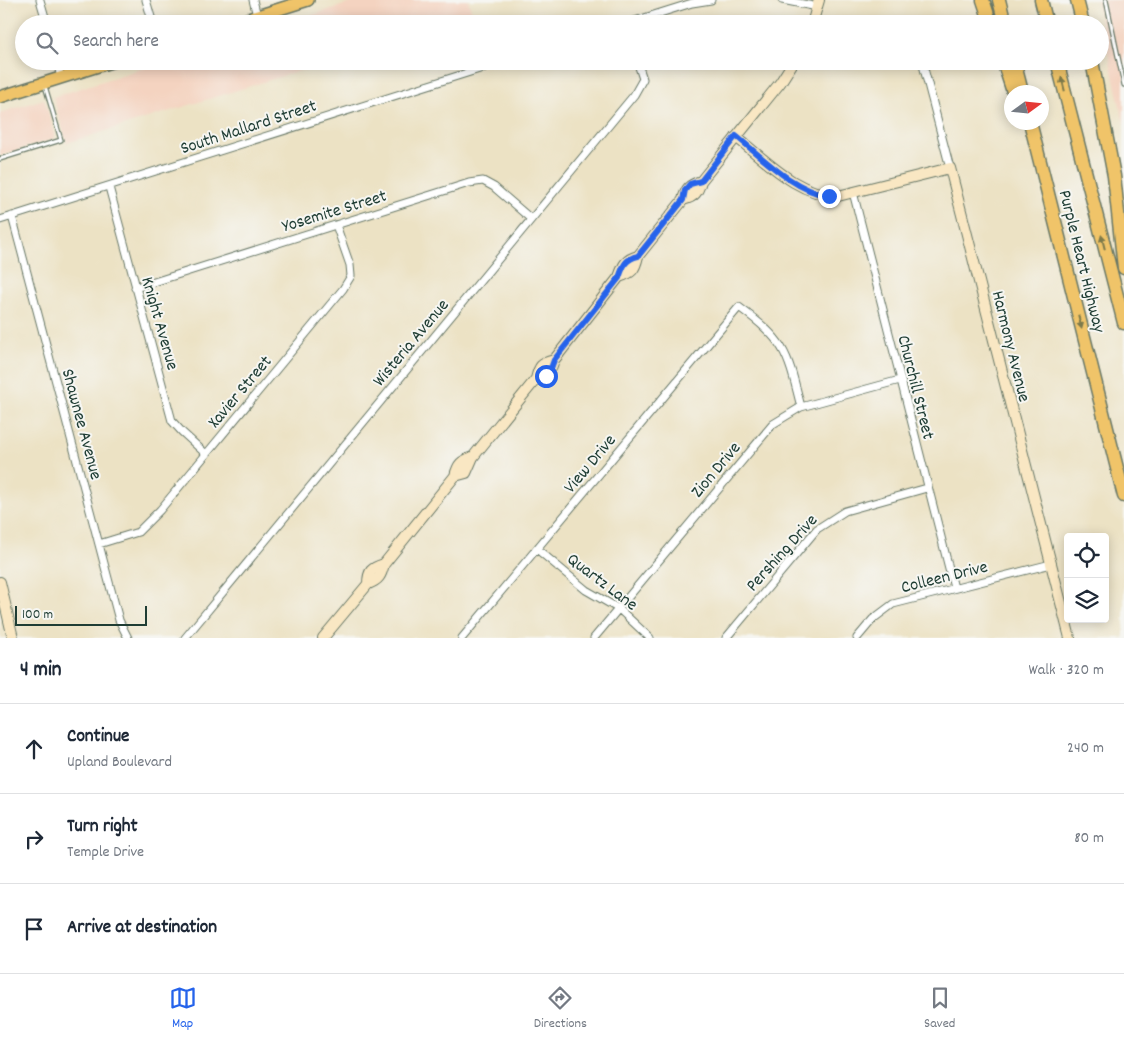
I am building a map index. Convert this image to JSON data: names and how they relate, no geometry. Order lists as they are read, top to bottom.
{
  "streets": {
    "highway": ["Purple Heart Highway"],
    "street": [
      "South Mallard Street",
      "Yosemite Street",
      "Knight Avenue",
      "Wisteria Avenue",
      "Harmony Avenue",
      "Churchill Street",
      "Xavier Street",
      "Shawnee Avenue",
      "View Drive",
      "Zion Drive",
      "Pershing Drive",
      "Colleen Drive",
      "Quartz Lane"
    ]
  },
  "crossings": [
    ["South Mallard Street", "Knight Avenue"],
    ["South Mallard Street", "Shawnee Avenue"],
    ["Yosemite Street", "Knight Avenue"],
    ["Yosemite Street", "Wisteria Avenue"],
    ["Yosemite Street", "Xavier Street"],
    ["Knight Avenue", "Xavier Street"],
    ["Harmony Avenue", "Colleen Drive"],
    ["Churchill Street", "Zion Drive"],
    ["Churchill Street", "Pershing Drive"],
    ["Churchill Street", "Colleen Drive"],
    ["Xavier Street", "Shawnee Avenue"],
    ["View Drive", "Zion Drive"],
    ["View Drive", "Quartz Lane"],
    ["Zion Drive", "Quartz Lane"]
  ],
  "scale_bar": "100 m",
  "north": "right",
  "page": {
    "search": "Search here",
    "scale": "100 m",
    "heading": ["4 min", "Walk · 320 m"],
    "list": [
      ["Continue", "Upland Boulevard", "240 m"],
      ["Turn right", "Temple Drive", "80 m"],
      "Arrive at destination"
    ],
    "nav": ["Map", "Directions", "Saved"]
  }
}
